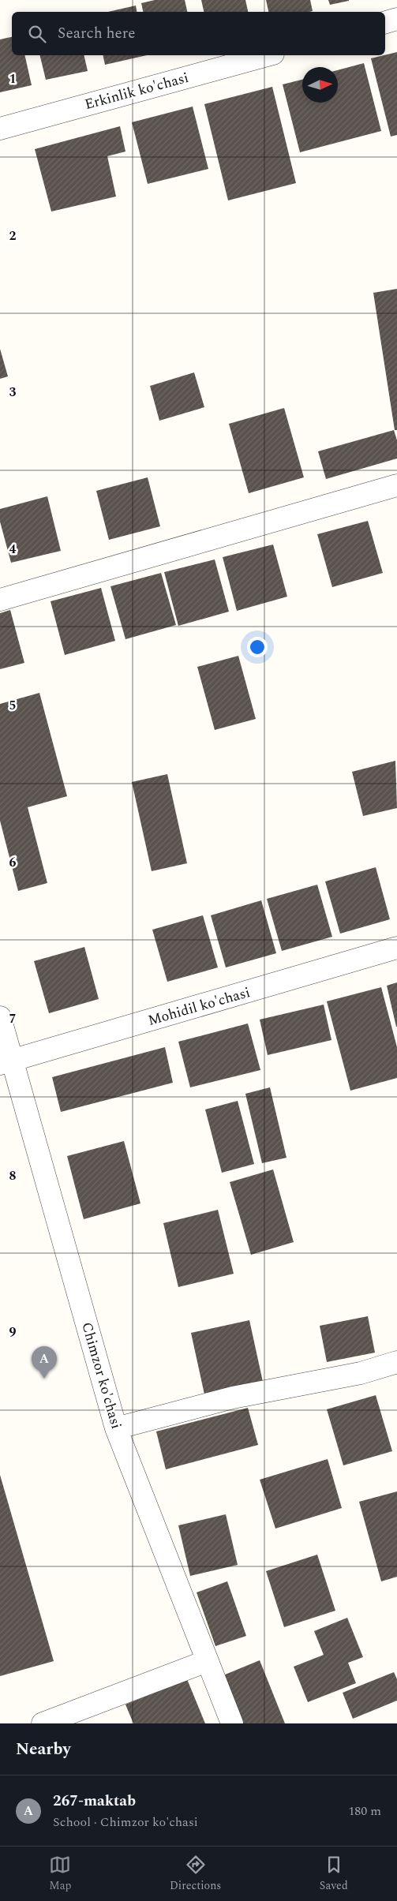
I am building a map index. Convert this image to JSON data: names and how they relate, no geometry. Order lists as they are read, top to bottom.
{
  "streets": {
    "street": ["Erkinlik ko'chasi", "Mohidil ko'chasi", "Chimzor ko'chasi"]
  },
  "crossings": [
    ["Mohidil ko'chasi", "Chimzor ko'chasi"]
  ],
  "north": "right",
  "page": {
    "search": "Search here",
    "pins": "A",
    "heading": "Nearby",
    "list": [
      {
        "mark": "A",
        "name": "267-maktab",
        "note": "School · Chimzor ko'chasi",
        "value": "180 m"
      }
    ],
    "nav": ["Map", "Directions", "Saved"]
  },
  "grid": {
    "rows": [
      "1",
      "2",
      "3",
      "4",
      "5",
      "6",
      "7",
      "8",
      "9"
    ]
  }
}
